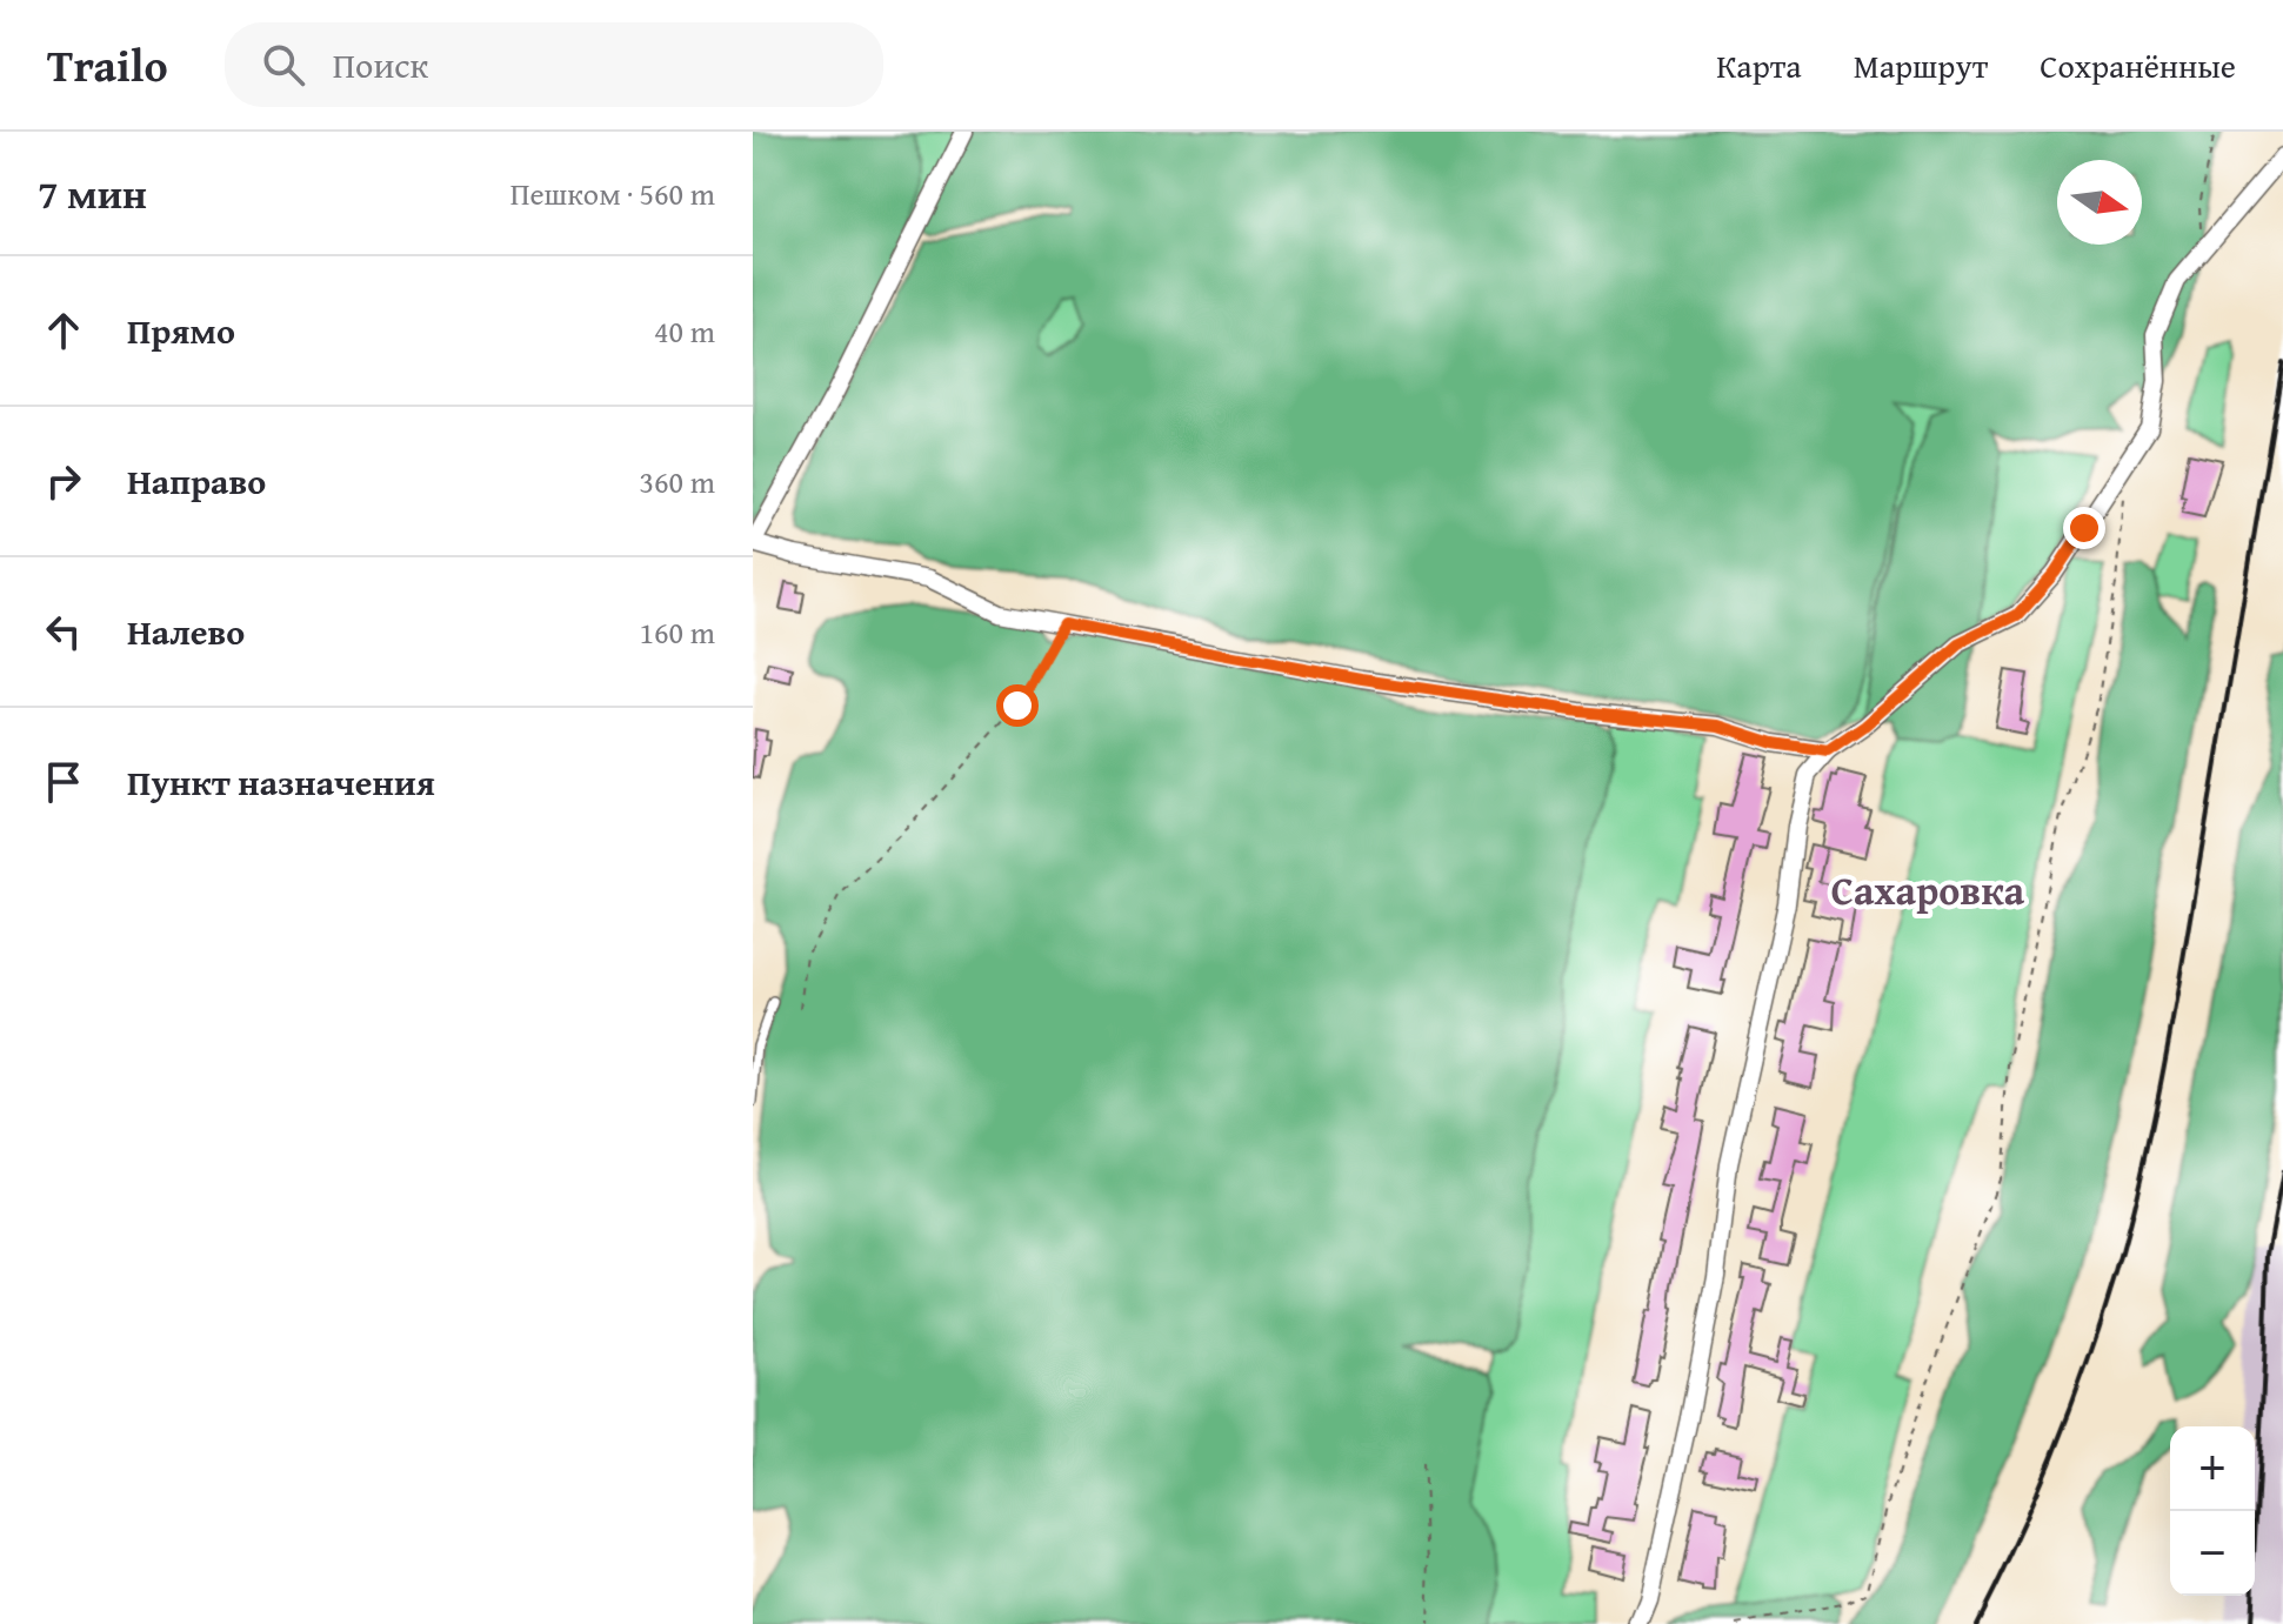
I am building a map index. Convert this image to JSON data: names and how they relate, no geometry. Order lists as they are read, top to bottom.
{
  "districts": ["Сахаровка"],
  "north": "right",
  "page": {
    "header": "Trailo",
    "search": "Поиск",
    "nav": ["Карта", "Маршрут", "Сохранённые"],
    "heading": ["7 мин", "Пешком · 560 m"],
    "list": [
      ["Прямо", "40 m"],
      ["Направо", "360 m"],
      ["Налево", "160 m"],
      "Пункт назначения"
    ],
    "map_buttons": ["+", "−"]
  }
}
